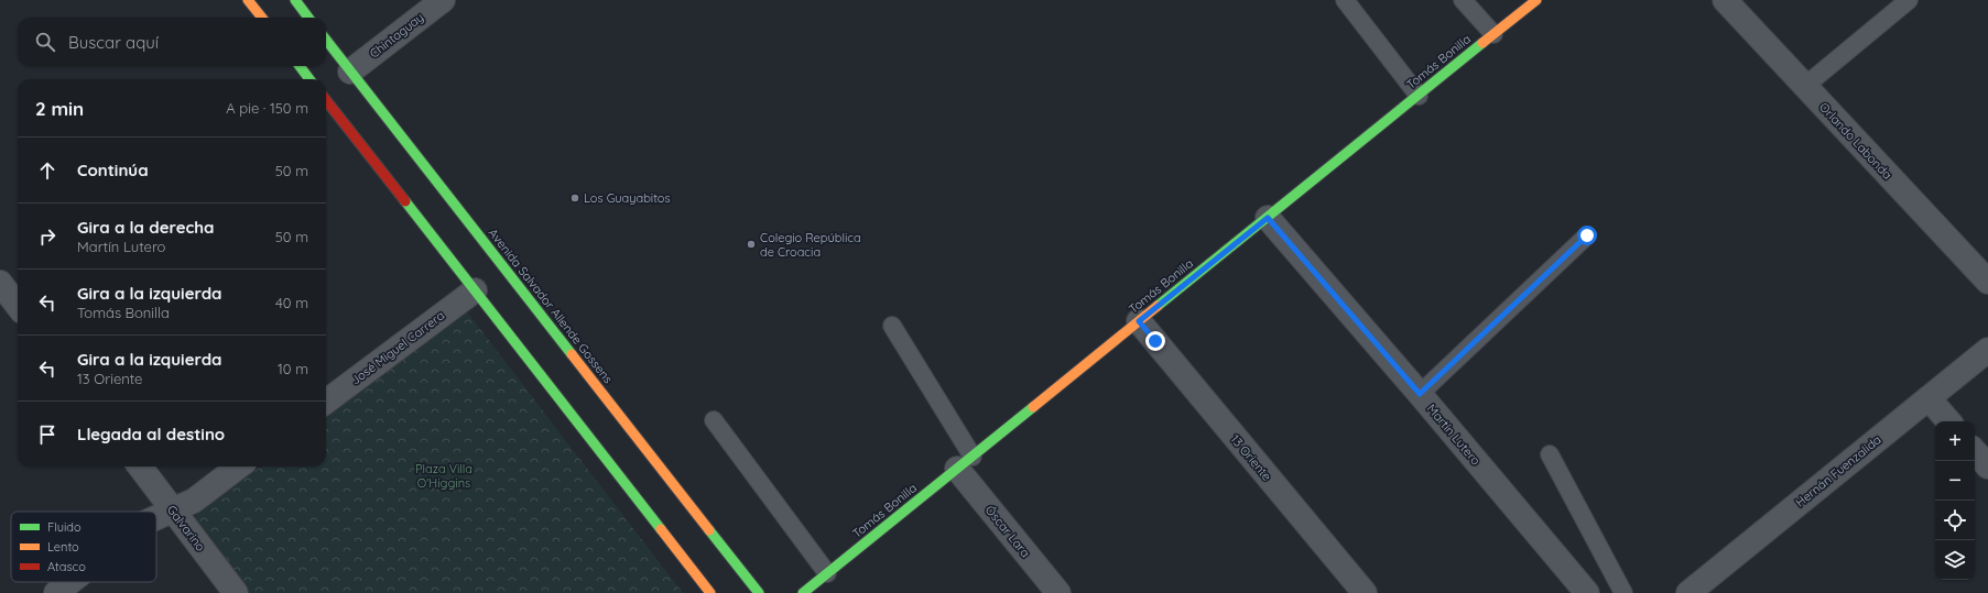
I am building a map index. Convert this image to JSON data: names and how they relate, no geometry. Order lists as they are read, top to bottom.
{
  "streets": {
    "main road": ["Tomás Bonilla", "Avenida Salvador Allende Gossens"],
    "street": [
      "Chintaguay",
      "Orlando Labonda",
      "José Miguel Carrera",
      "Martín Lutero",
      "13 Oriente",
      "Hernán Fuenzalida",
      "Galvarino",
      "Óscar Lara"
    ]
  },
  "crossings": [
    ["Chintaguay", "Avenida Salvador Allende Gossens"],
    ["Tomás Bonilla", "Martín Lutero"],
    ["Tomás Bonilla", "13 Oriente"],
    ["Tomás Bonilla", "Óscar Lara"]
  ],
  "parks": ["Plaza Villa O'Higgins"],
  "places": ["Los Guayabitos", "Colegio República de Croacia"],
  "legend": ["Fluido", "Lento", "Atasco"],
  "page": {
    "search": "Buscar aquí",
    "heading": ["2 min", "A pie · 150 m"],
    "list": [
      ["Continúa", "50 m"],
      ["Gira a la derecha", "Martín Lutero", "50 m"],
      ["Gira a la izquierda", "Tomás Bonilla", "40 m"],
      ["Gira a la izquierda", "13 Oriente", "10 m"],
      "Llegada al destino"
    ],
    "map_buttons": ["+", "−"]
  }
}
